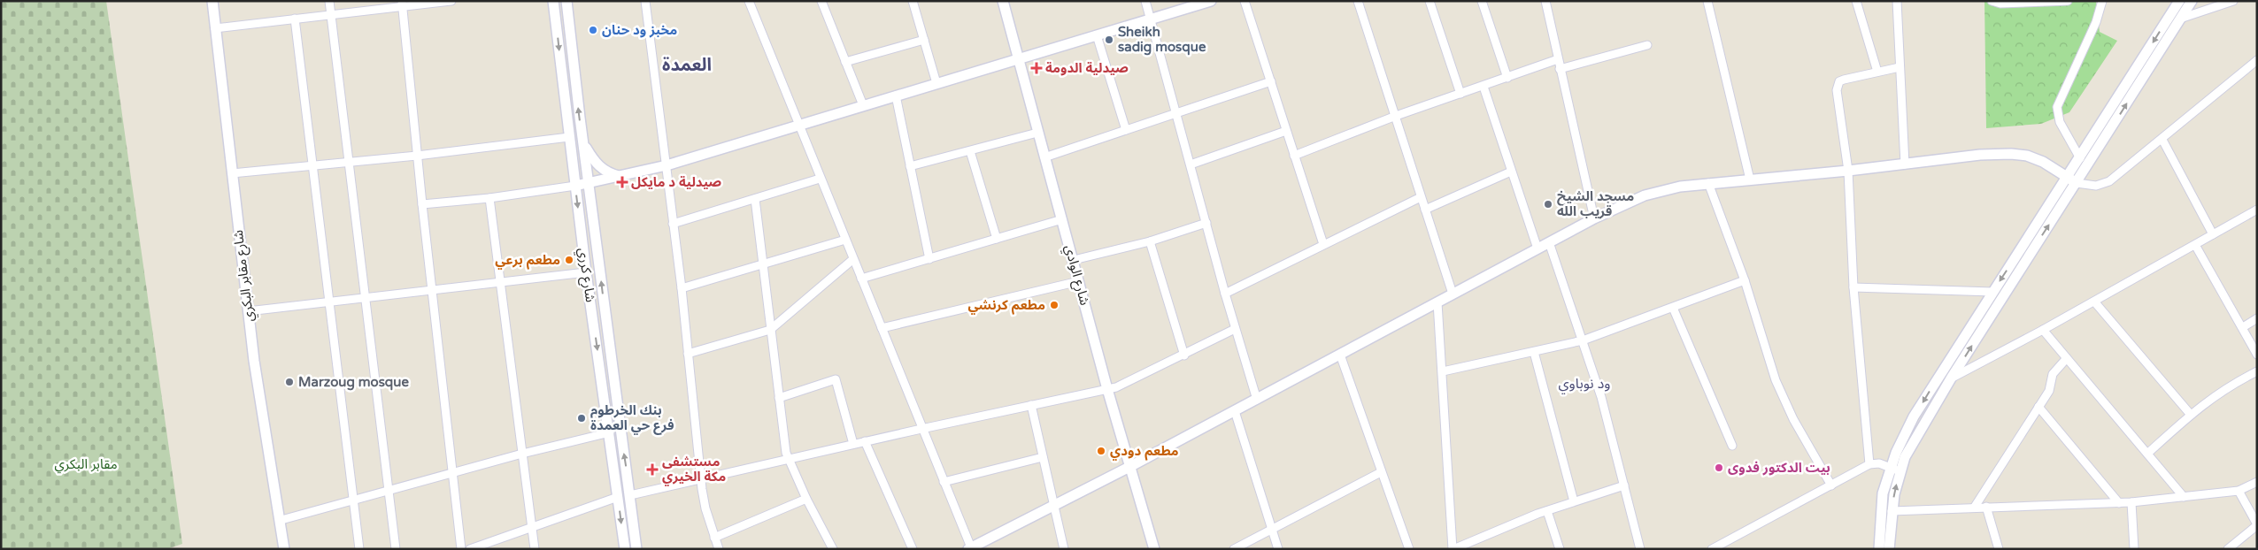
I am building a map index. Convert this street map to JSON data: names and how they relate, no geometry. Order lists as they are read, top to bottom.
{
  "streets": {
    "main road": ["شارع كرري", "شارع الوادي", "شارع مقابر البكري"]
  },
  "districts": ["العمدة", "ود نوباوي"],
  "parks": ["مقابر البكري"],
  "places": {
    "other": [
      "مخبز ود حنان",
      "Sheikh sadig mosque",
      "مسجد الشيخ قريب الله",
      "مطعم برعي",
      "مطعم كرنشي",
      "Marzoug mosque",
      "بنك الخرطوم فرع حي العمدة",
      "مطعم دودي",
      "بيت الدكتور فدوى"
    ],
    "health": ["صيدلية الدومة", "صيدلية د مايكل", "مستشفى مكة الخيري"]
  }
}
